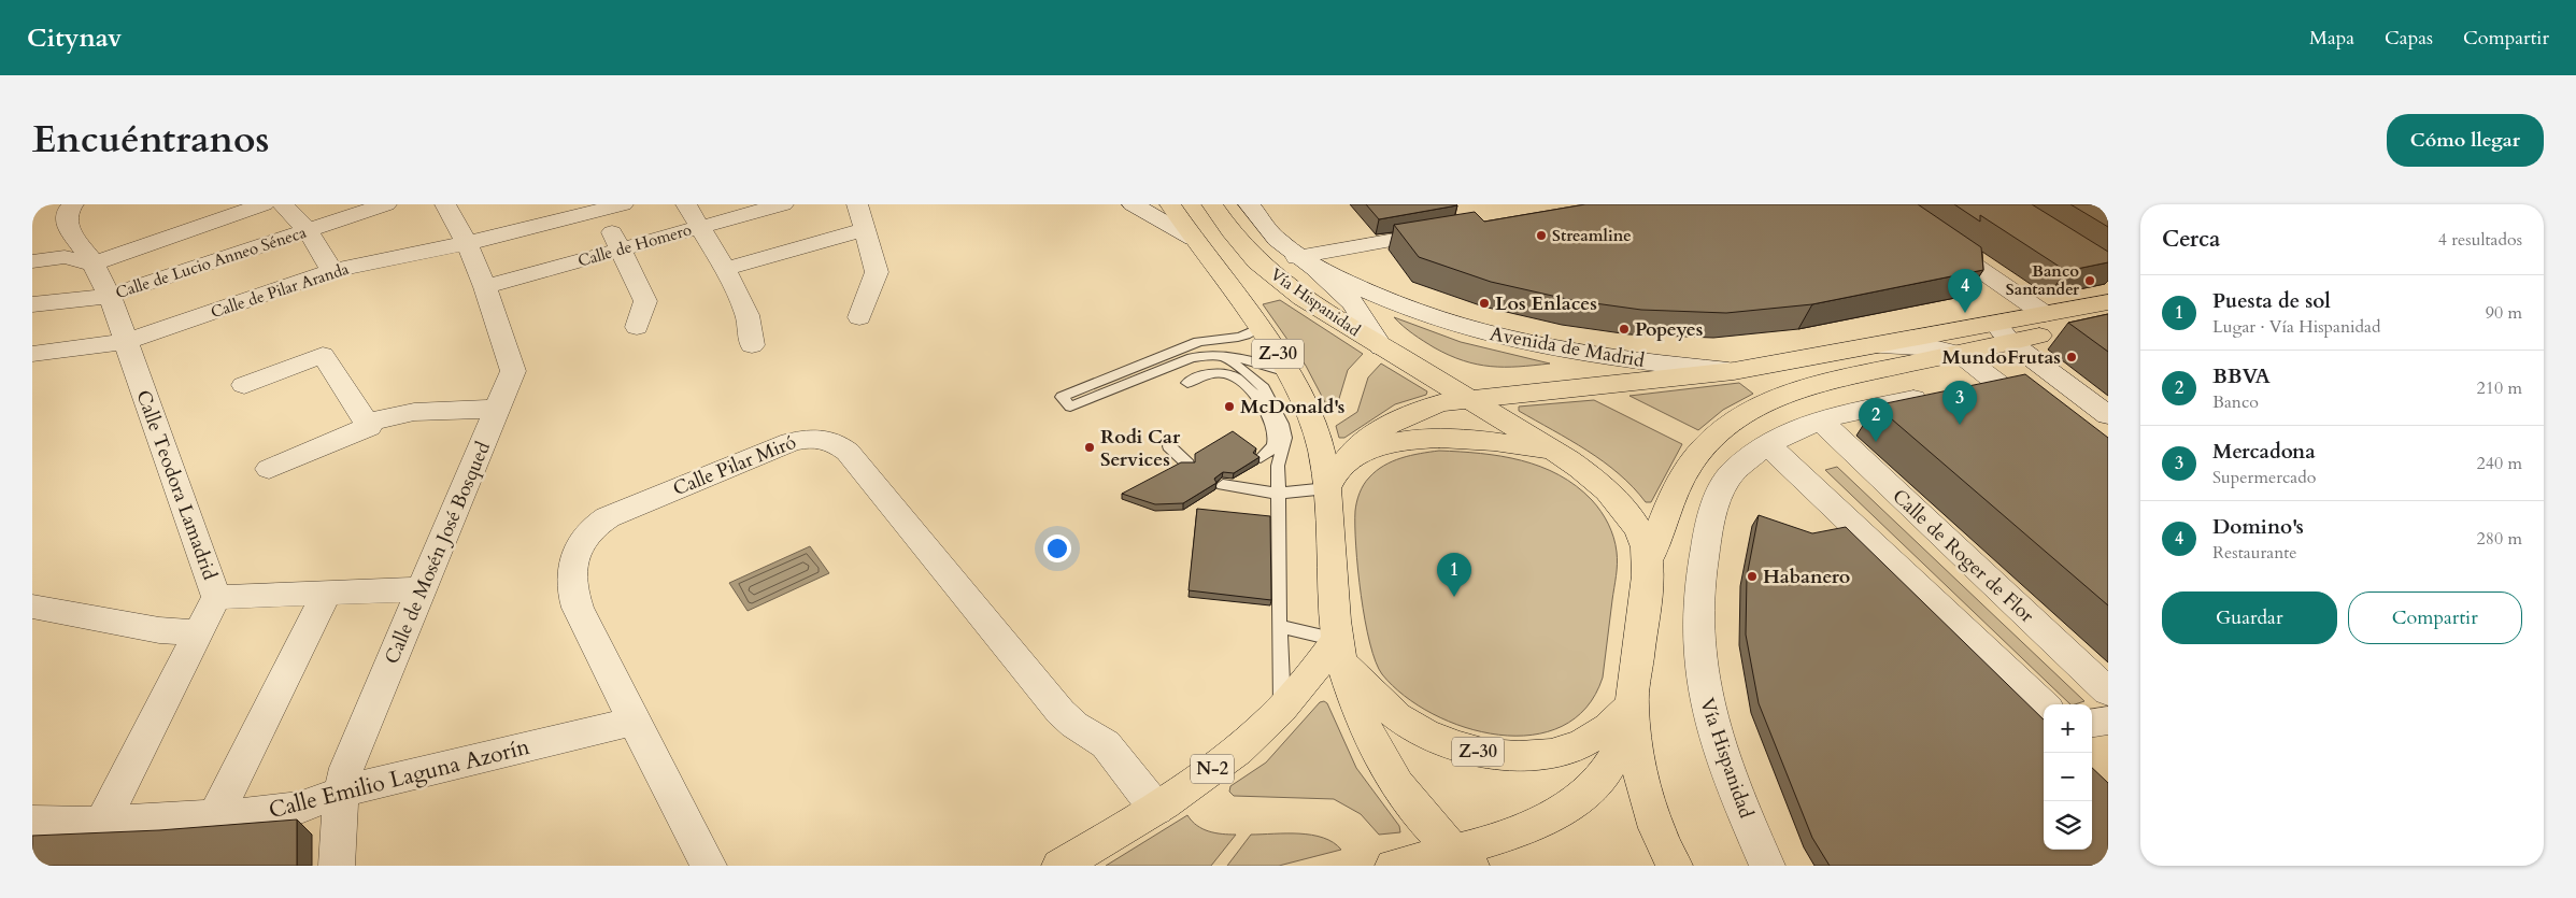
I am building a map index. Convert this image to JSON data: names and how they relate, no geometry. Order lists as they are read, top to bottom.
{
  "streets": {
    "main road": [
      "Vía Hispanidad",
      "Avenida de Madrid",
      "Z-30",
      "N-2"
    ],
    "street": [
      "Calle de Homero",
      "Calle de Lucio Anneo Séneca",
      "Calle de Pilar Aranda",
      "Calle Pilar Miró",
      "Calle Teodora Lamadrid",
      "Calle de Mosén José Bosqued",
      "Calle de Roger de Flor",
      "Calle Emilio Laguna Azorín"
    ]
  },
  "crossings": [
    ["Calle de Homero", "Calle de Mosén José Bosqued"],
    ["Calle de Lucio Anneo Séneca", "Calle Teodora Lamadrid"],
    ["Calle de Pilar Aranda", "Calle Teodora Lamadrid"],
    ["Calle de Pilar Aranda", "Calle de Mosén José Bosqued"],
    ["Vía Hispanidad", "Avenida de Madrid"],
    ["Vía Hispanidad", "Z-30"],
    ["Avenida de Madrid", "Z-30"],
    ["Z-30", "N-2"],
    ["Calle Pilar Miró", "N-2"],
    ["Calle Pilar Miró", "Calle Emilio Laguna Azorín"],
    ["Calle Teodora Lamadrid", "Calle Emilio Laguna Azorín"],
    ["Calle de Mosén José Bosqued", "Calle Emilio Laguna Azorín"]
  ],
  "places": [
    "Streamline",
    "Banco Santander",
    "Los Enlaces",
    "Popeyes",
    "MundoFrutas",
    "McDonald's",
    "Rodi Car Services",
    "Habanero"
  ],
  "page": {
    "header": "Citynav",
    "nav": ["Mapa", "Capas", "Compartir"],
    "title": "Encuéntranos",
    "buttons": [
      "Cómo llegar",
      ["Guardar", "Compartir"]
    ],
    "heading": ["Cerca", "4 resultados"],
    "pins": [
      "4",
      "3",
      "2",
      "1"
    ],
    "list": [
      {
        "mark": "1",
        "name": "Puesta de sol",
        "note": "Lugar · Vía Hispanidad",
        "value": "90 m"
      },
      {
        "mark": "2",
        "name": "BBVA",
        "note": "Banco",
        "value": "210 m"
      },
      {
        "mark": "3",
        "name": "Mercadona",
        "note": "Supermercado",
        "value": "240 m"
      },
      {
        "mark": "4",
        "name": "Domino's",
        "note": "Restaurante",
        "value": "280 m"
      }
    ],
    "map_buttons": ["+", "−"]
  }
}
